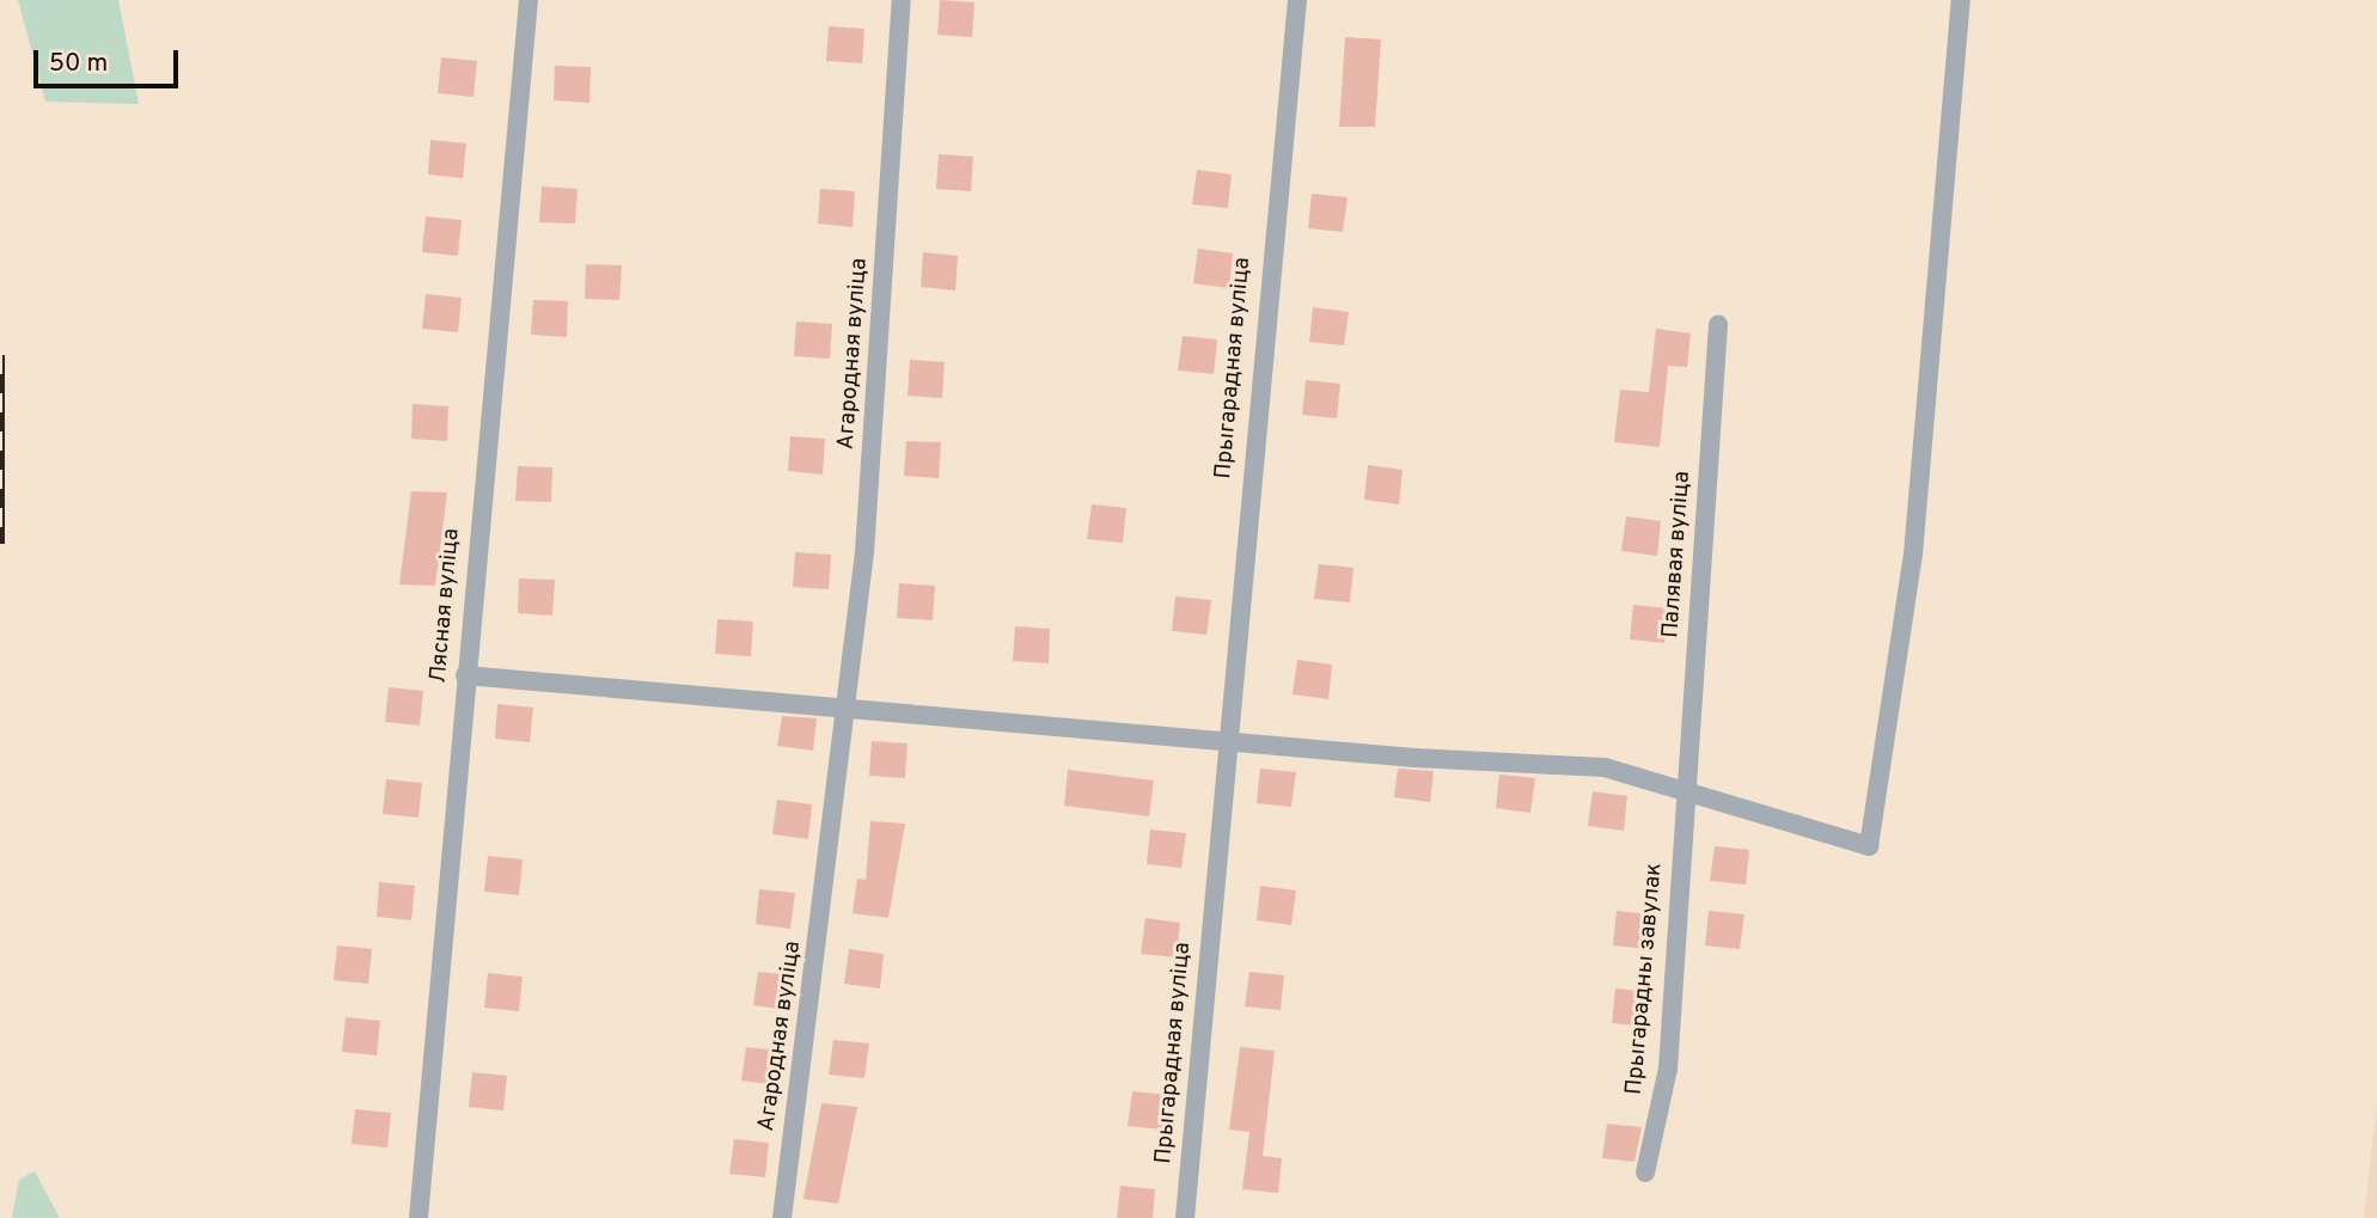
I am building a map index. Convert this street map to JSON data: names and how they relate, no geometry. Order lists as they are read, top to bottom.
{
  "streets": {
    "street": [
      "Агародная вуліца",
      "Прыгарадная вуліца",
      "Палявая вуліца",
      "Лясная вуліца",
      "Прыгарадны завулак"
    ]
  },
  "crossings": [
    ["Палявая вуліца", "Прыгарадны завулак"]
  ],
  "scale_bar": "50 m"
}
